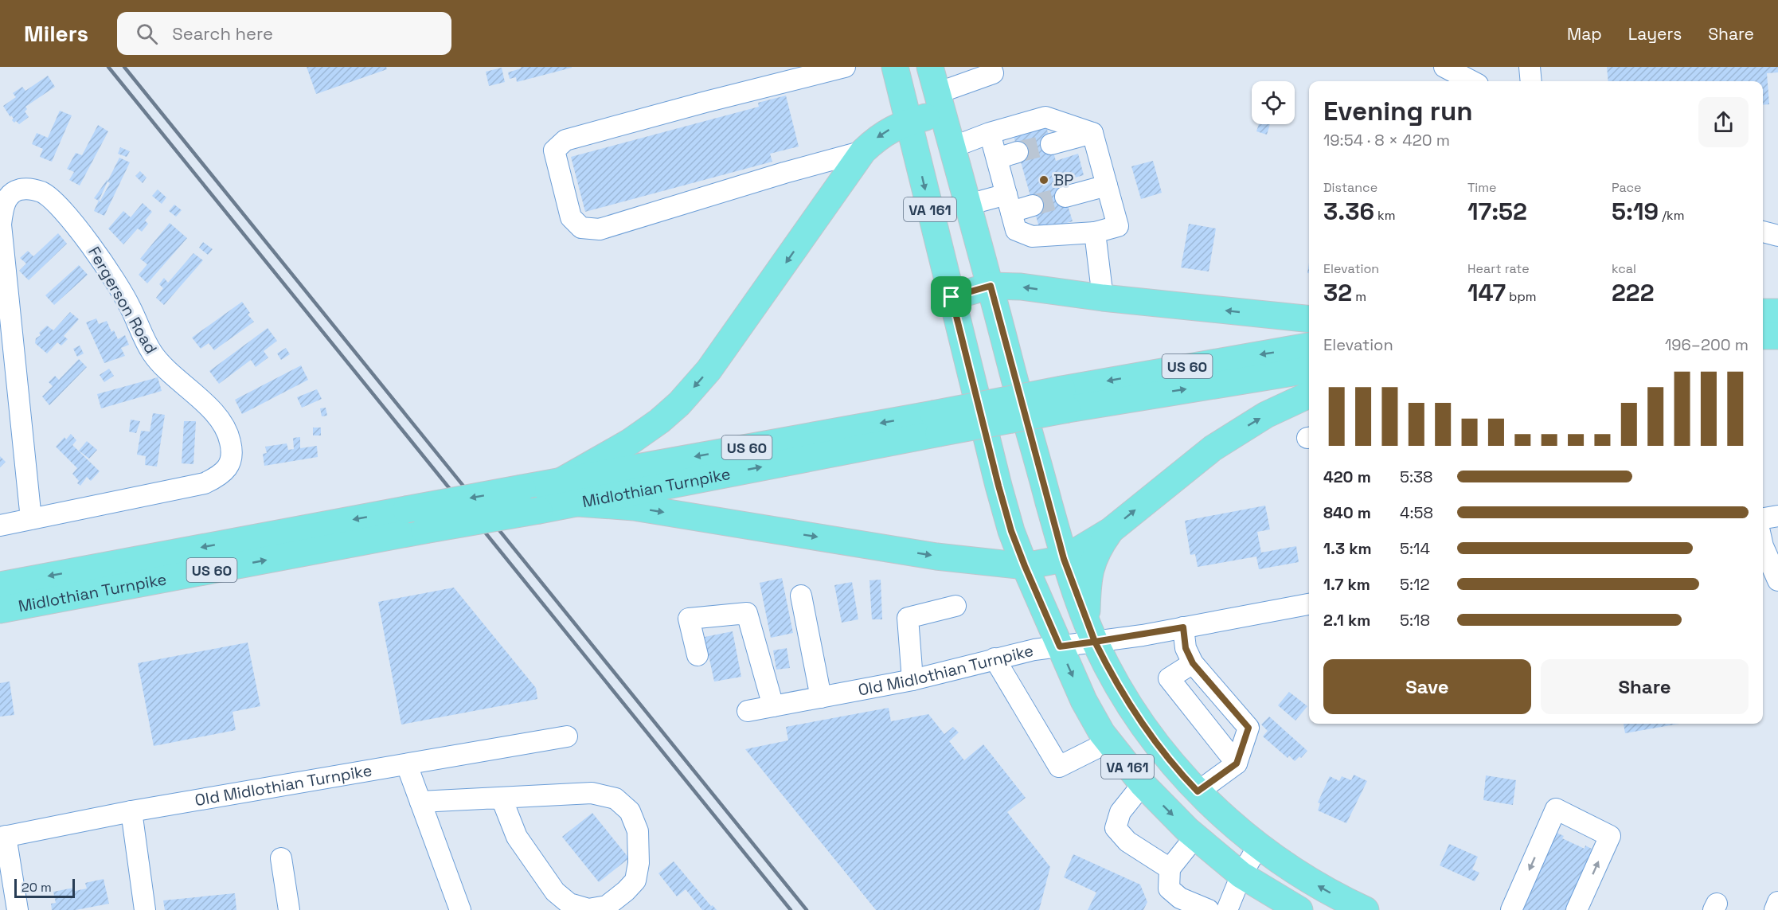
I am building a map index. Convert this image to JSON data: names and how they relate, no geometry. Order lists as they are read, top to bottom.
{
  "streets": {
    "main road": ["VA 161", "US 60", "Midlothian Turnpike"],
    "street": ["Fergerson Road", "Old Midlothian Turnpike"]
  },
  "crossings": [
    ["VA 161", "Old Midlothian Turnpike"]
  ],
  "places": ["BP"],
  "scale_bar": "20 m",
  "page": {
    "header": "Milers",
    "search": "Search here",
    "nav": ["Map", "Layers", "Share"],
    "heading": ["Evening run", "19:54 · 8 × 420 m"],
    "stats": [
      ["Distance", "3.36 km"],
      ["Time", "17:52"],
      ["Pace", "5:19 /km"],
      ["Elevation", "32 m"],
      ["Heart rate", "147 bpm"],
      ["kcal", "222"]
    ],
    "chart": ["Elevation", "196–200 m"],
    "list": [
      {
        "name": "420 m",
        "note": "5:38"
      },
      {
        "name": "840 m",
        "note": "4:58"
      },
      {
        "name": "1.3 km",
        "note": "5:14"
      },
      {
        "name": "1.7 km",
        "note": "5:12"
      },
      {
        "name": "2.1 km",
        "note": "5:18"
      }
    ],
    "buttons": ["Save", "Share"],
    "scale": "20 m"
  }
}
